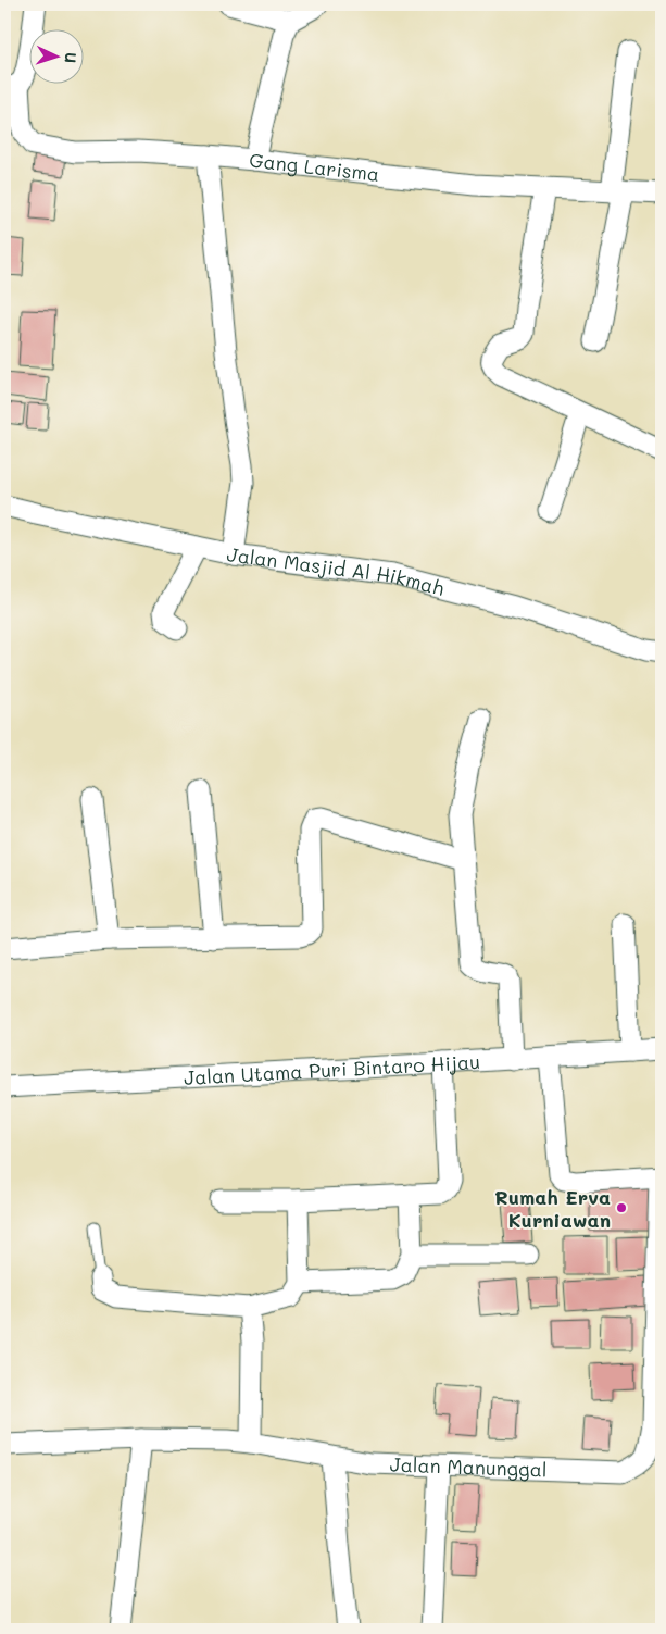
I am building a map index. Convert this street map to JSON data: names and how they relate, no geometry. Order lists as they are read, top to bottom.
{
  "streets": {
    "street": [
      "Gang Larisma",
      "Jalan Masjid Al Hikmah",
      "Jalan Utama Puri Bintaro Hijau",
      "Jalan Manunggal"
    ]
  },
  "places": ["Rumah Erva Kurniawan"],
  "north": "right"
}
